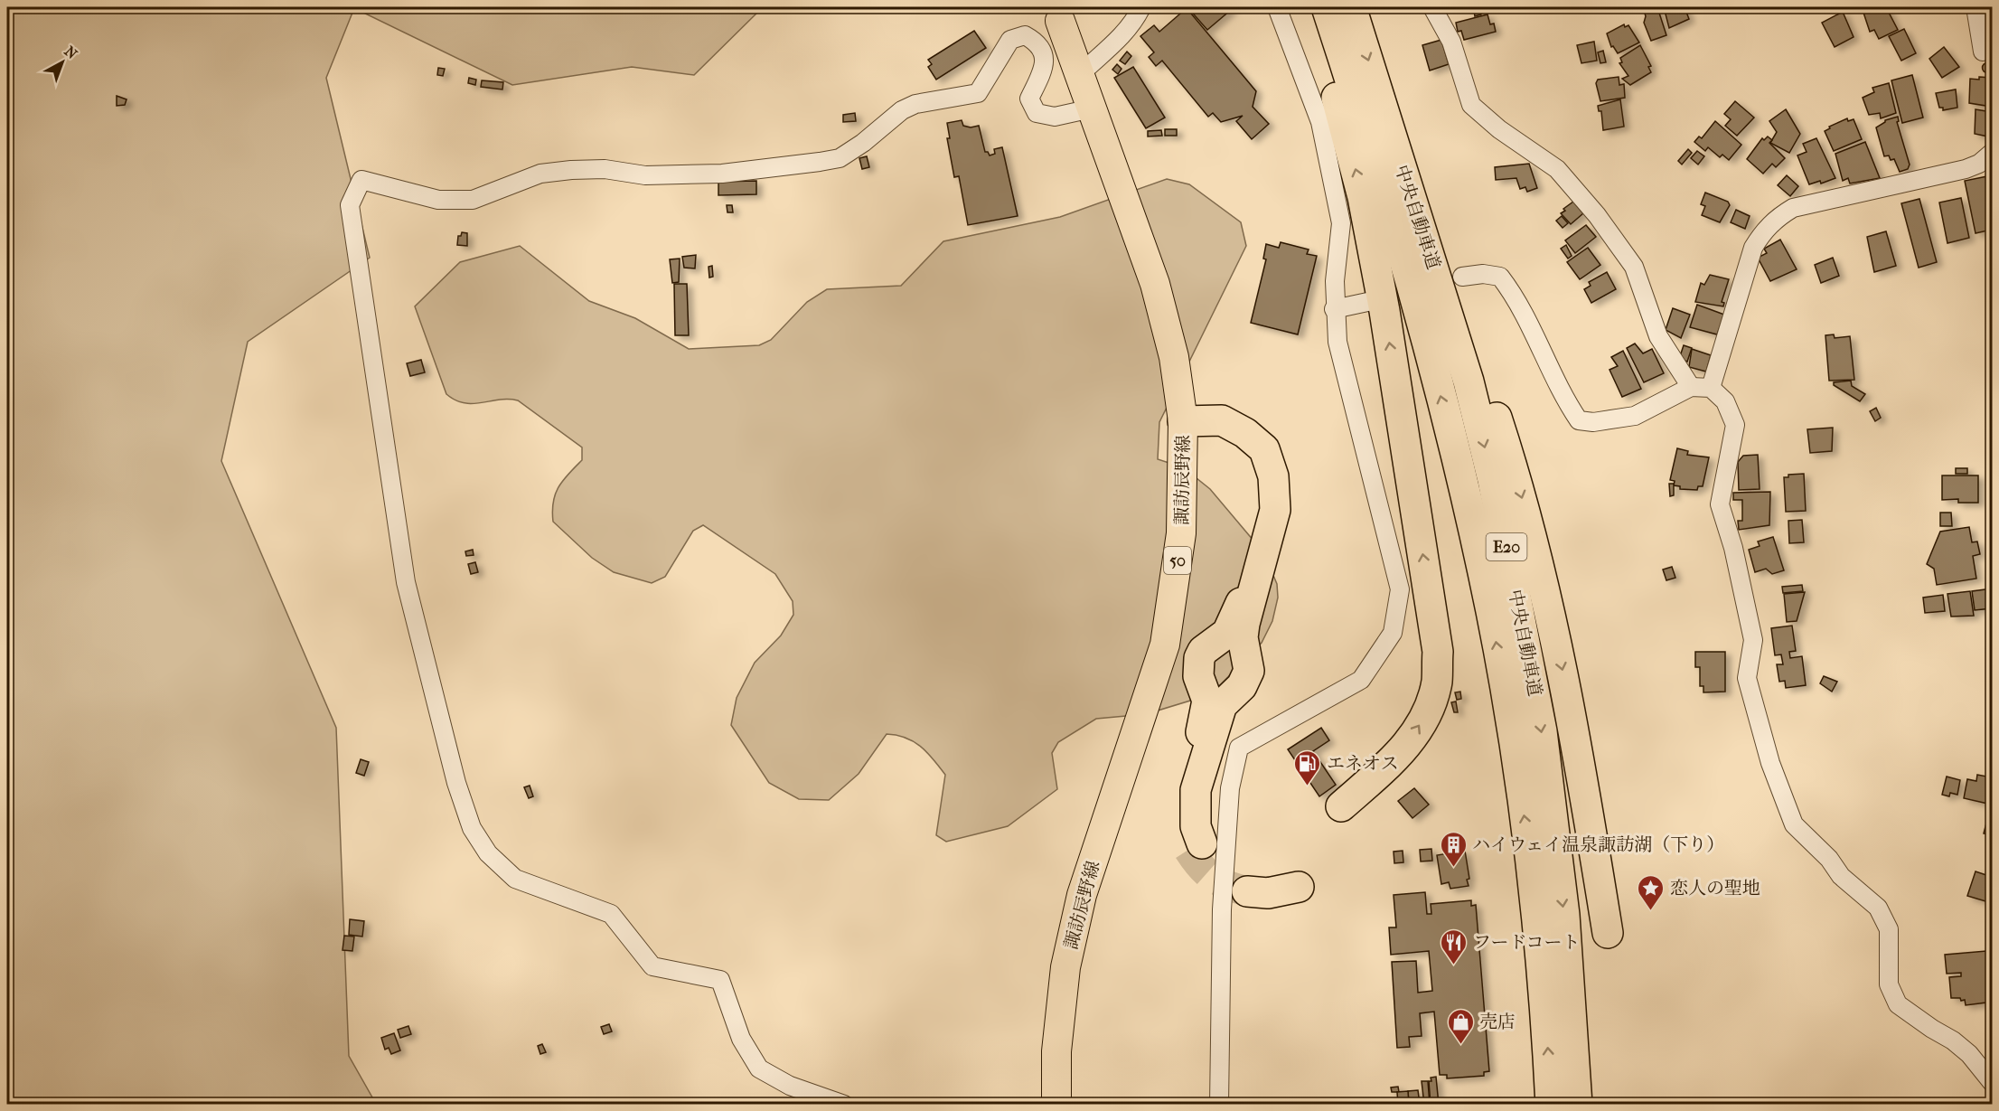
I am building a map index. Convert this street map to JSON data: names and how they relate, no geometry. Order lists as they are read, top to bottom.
{
  "streets": {
    "highway": ["中央自動車道", "E20"],
    "main road": ["諏訪辰野線", "50"]
  },
  "places": {
    "fuel station": ["エネオス"],
    "building": ["ハイウェイ温泉諏訪湖（下り）"],
    "place": ["恋人の聖地"],
    "restaurant": ["フードコート"],
    "shop": ["売店"]
  },
  "north": "top right"
}
